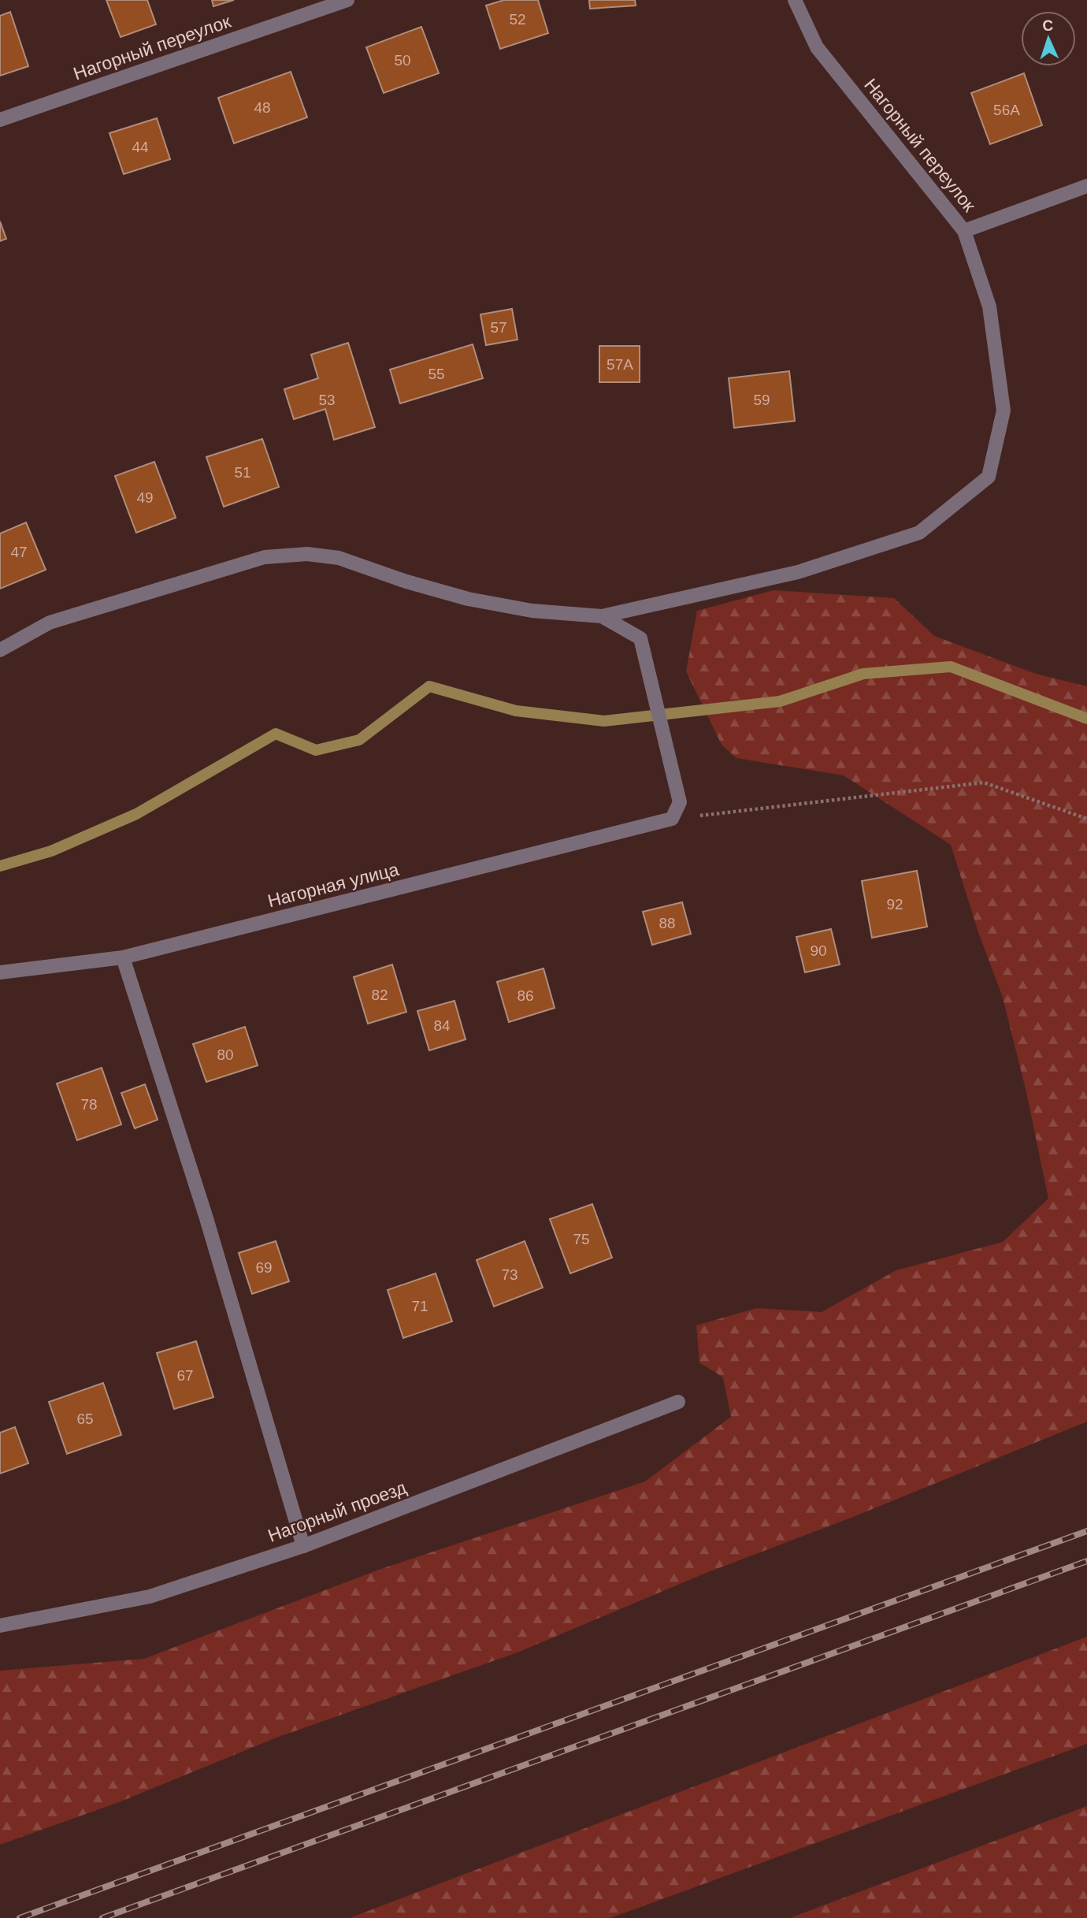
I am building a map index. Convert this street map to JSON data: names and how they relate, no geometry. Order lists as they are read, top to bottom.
{
  "streets": {
    "street": ["Нагорный переулок", "Нагорная улица", "Нагорный проезд"]
  },
  "house_numbers": [
    "52",
    "50",
    "48",
    "56А",
    "44",
    "57",
    "57А",
    "55",
    "53",
    "59",
    "51",
    "49",
    "47",
    "92",
    "88",
    "90",
    "82",
    "86",
    "84",
    "80",
    "78",
    "75",
    "69",
    "73",
    "71",
    "67",
    "65"
  ],
  "north": "top"
}
